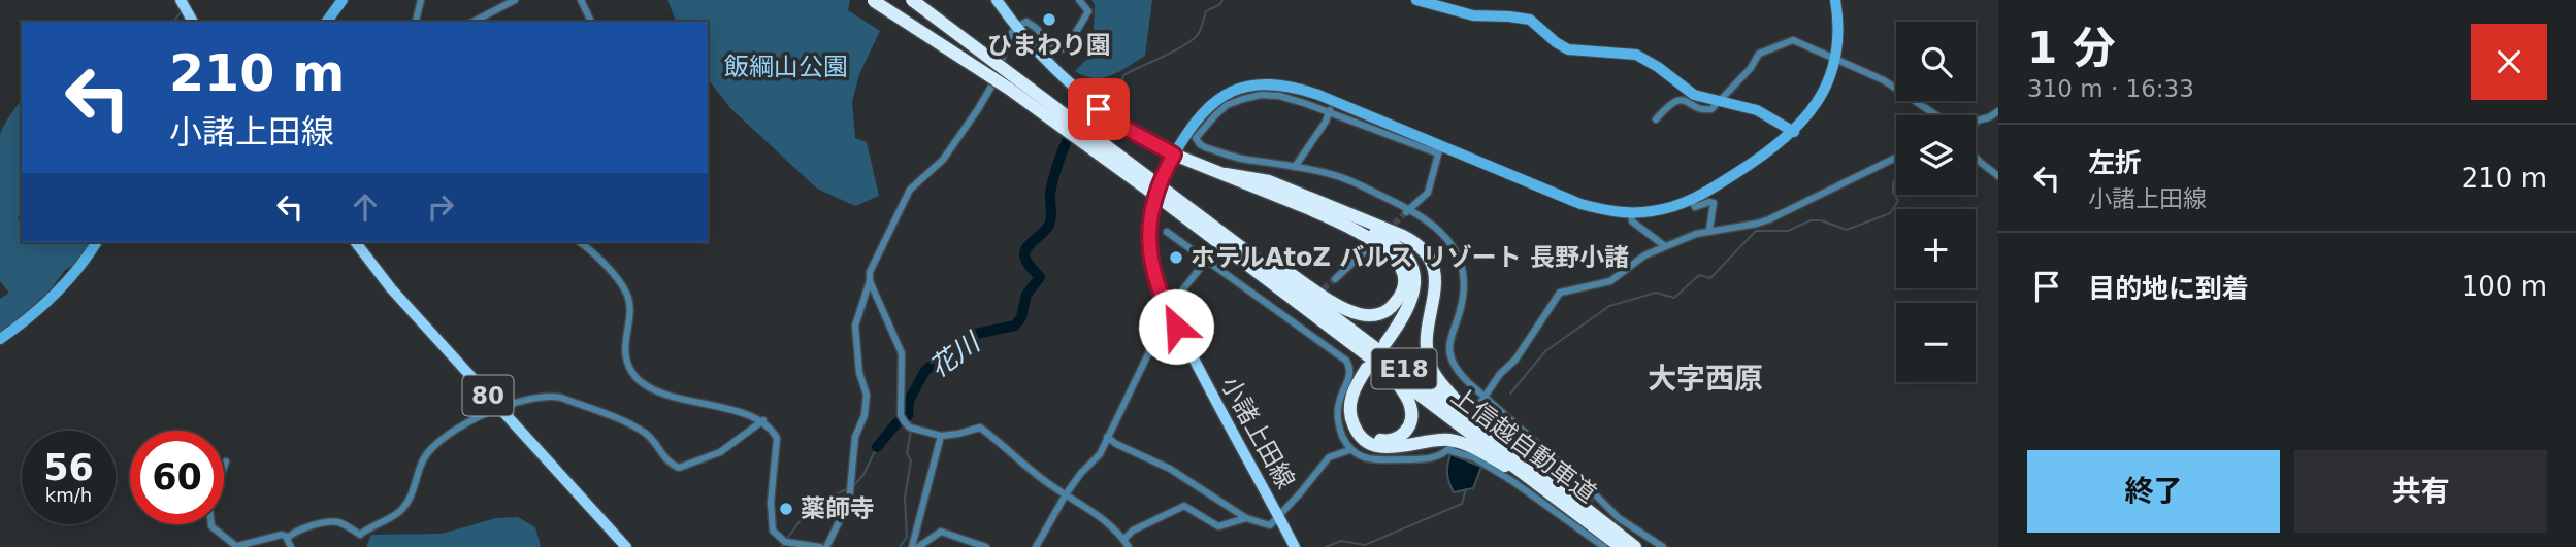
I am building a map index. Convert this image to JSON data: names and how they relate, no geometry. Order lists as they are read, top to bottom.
{
  "streets": {
    "highway": ["E18", "上信越自動車道"],
    "main road": ["80", "小諸上田線"]
  },
  "districts": ["大字西原"],
  "water": ["花川"],
  "parks": ["飯綱山公園"],
  "places": ["ひまわり園", "ホテルAtoZ バルス リゾート 長野小諸", "薬師寺"],
  "page": {
    "heading": ["1 分", "310 m · 16:33"],
    "map_buttons": ["+", "−"],
    "turn": ["210 m", "小諸上田線"],
    "list": [
      {
        "name": "左折",
        "note": "小諸上田線",
        "value": "210 m"
      },
      {
        "name": "目的地に到着",
        "value": "100 m"
      }
    ],
    "speed": "56 km/h",
    "limit": "60",
    "buttons": ["終了", "共有"]
  }
}
